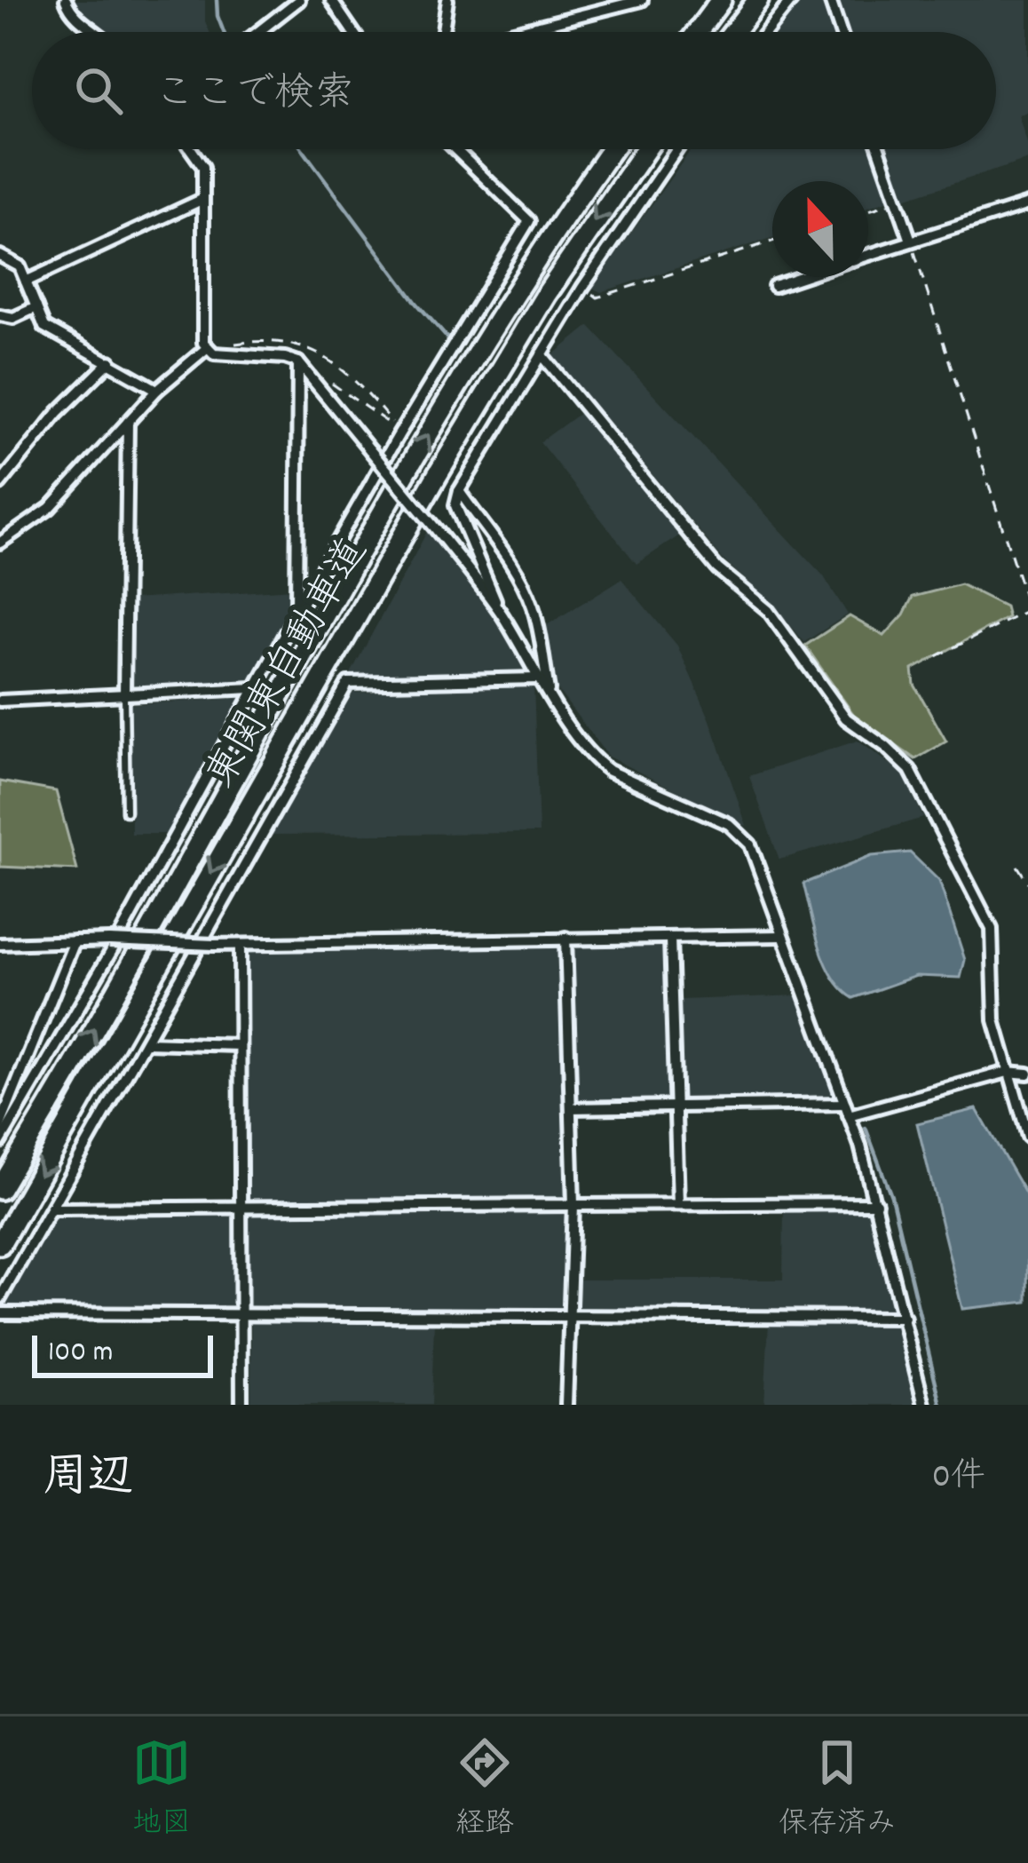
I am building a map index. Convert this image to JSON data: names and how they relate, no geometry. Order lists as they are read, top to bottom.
{
  "streets": {
    "highway": ["東関東自動車道"]
  },
  "scale_bar": "100 m",
  "north": "top",
  "page": {
    "search": "ここで検索",
    "scale": "100 m",
    "heading": ["周辺", "0件"],
    "nav": ["地図", "経路", "保存済み"]
  }
}
